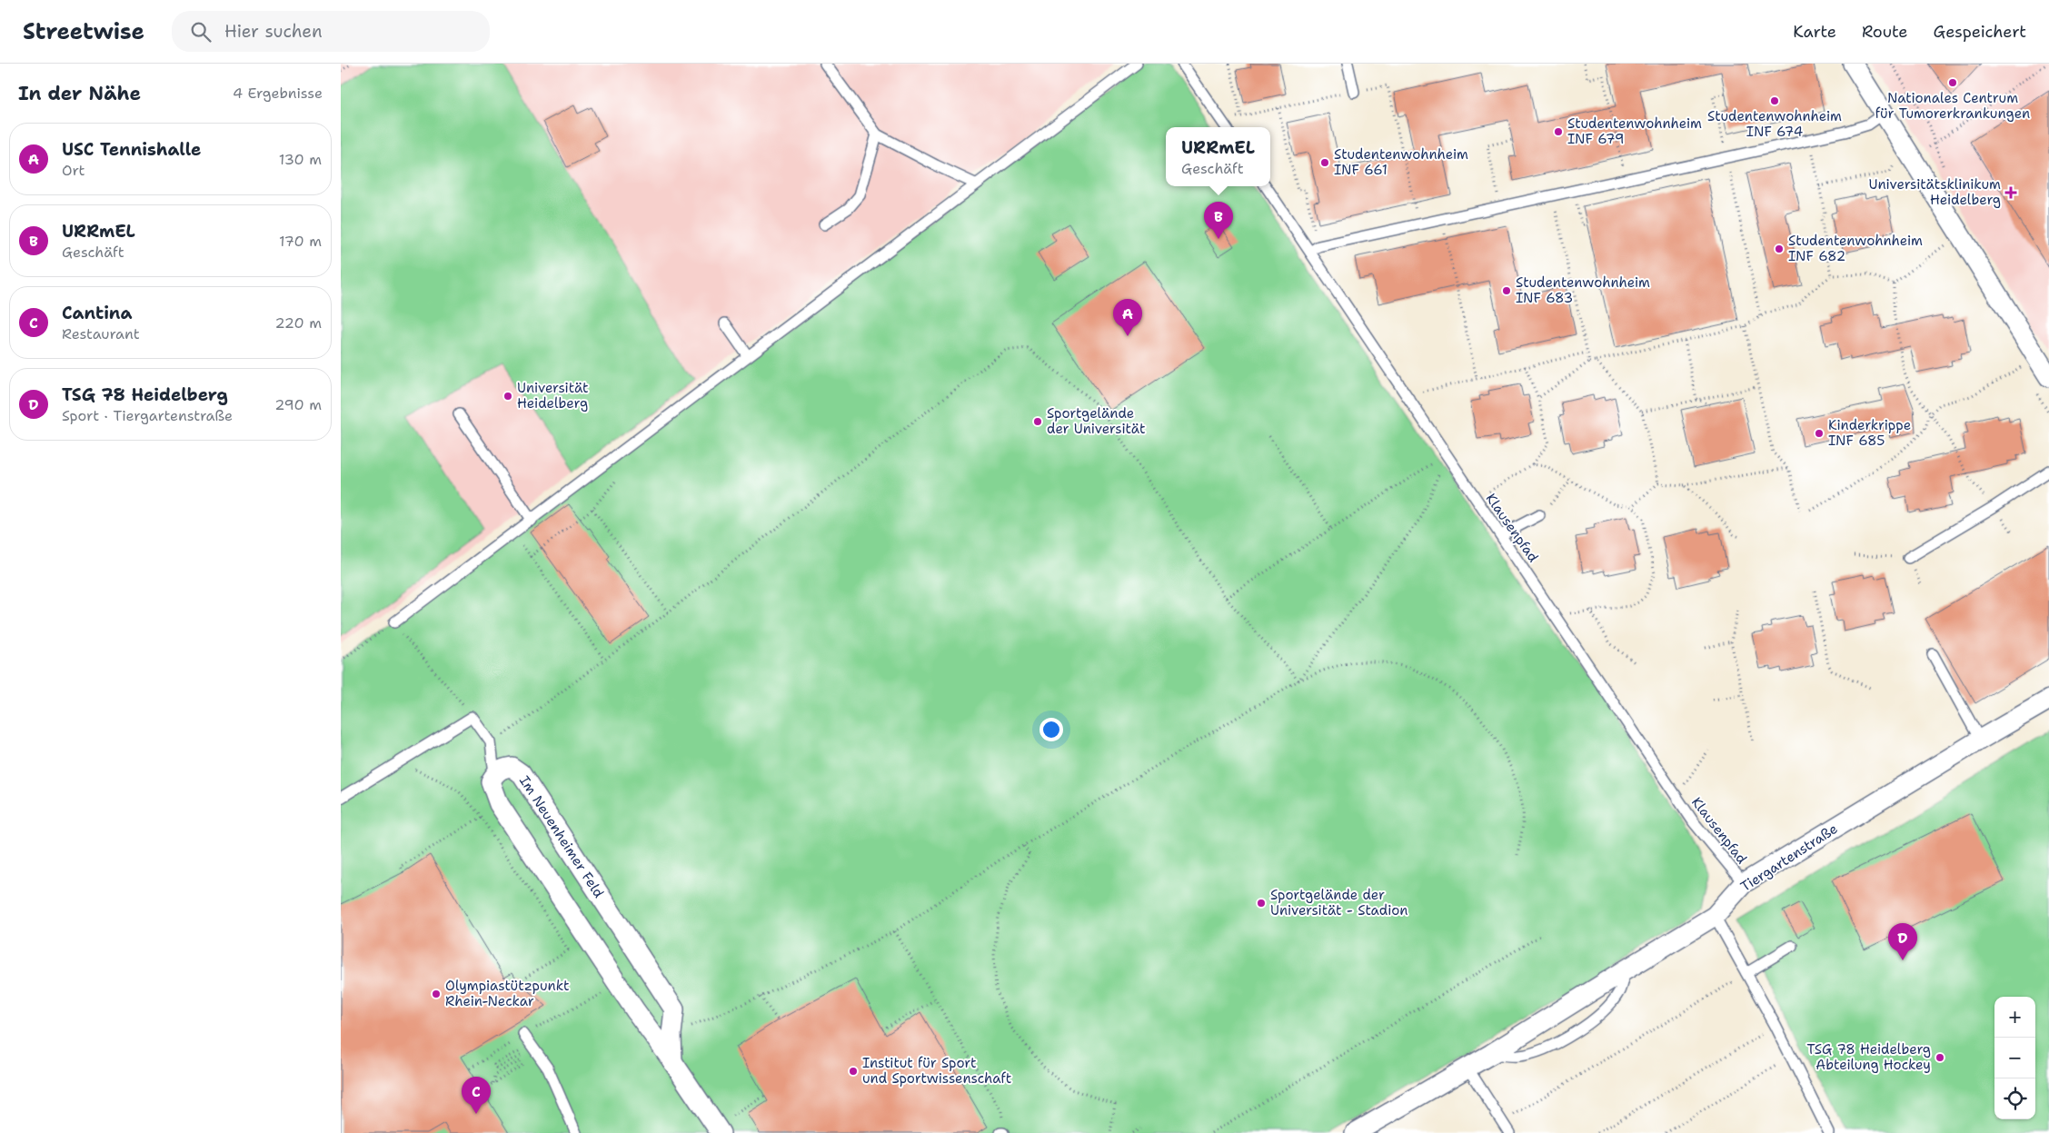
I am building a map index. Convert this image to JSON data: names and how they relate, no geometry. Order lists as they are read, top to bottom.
{
  "streets": {
    "street": ["Im Neuenheimer Feld", "Tiergartenstraße"],
    "lane": ["Klausenpfad"]
  },
  "crossings": [
    ["Klausenpfad", "Tiergartenstraße"]
  ],
  "places": {
    "other": [
      "Nationales Centrum für Tumorerkrankungen",
      "Studentenwohnheim INF 674",
      "Studentenwohnheim INF 679",
      "Studentenwohnheim INF 661",
      "Studentenwohnheim INF 682",
      "Studentenwohnheim INF 683",
      "Universität Heidelberg",
      "Sportgelände der Universität",
      "Kinderkrippe INF 685",
      "Sportgelände der Universität - Stadion",
      "Olympiastützpunkt Rhein-Neckar",
      "TSG 78 Heidelberg Abteilung Hockey",
      "Institut für Sport und Sportwissenschaft"
    ],
    "health": ["Universitätsklinikum Heidelberg"]
  },
  "page": {
    "header": "Streetwise",
    "search": "Hier suchen",
    "nav": ["Karte", "Route", "Gespeichert"],
    "heading": ["In der Nähe", "4 Ergebnisse"],
    "list": [
      {
        "mark": "A",
        "name": "USC Tennishalle",
        "note": "Ort",
        "value": "130 m"
      },
      {
        "mark": "B",
        "name": "URRmEL",
        "note": "Geschäft",
        "value": "170 m"
      },
      {
        "mark": "C",
        "name": "Cantina",
        "note": "Restaurant",
        "value": "220 m"
      },
      {
        "mark": "D",
        "name": "TSG 78 Heidelberg",
        "note": "Sport · Tiergartenstraße",
        "value": "290 m"
      }
    ],
    "popup": ["URRmEL", "Geschäft"],
    "pins": [
      "B",
      "A",
      "D",
      "C"
    ],
    "map_buttons": ["+", "−"]
  }
}
